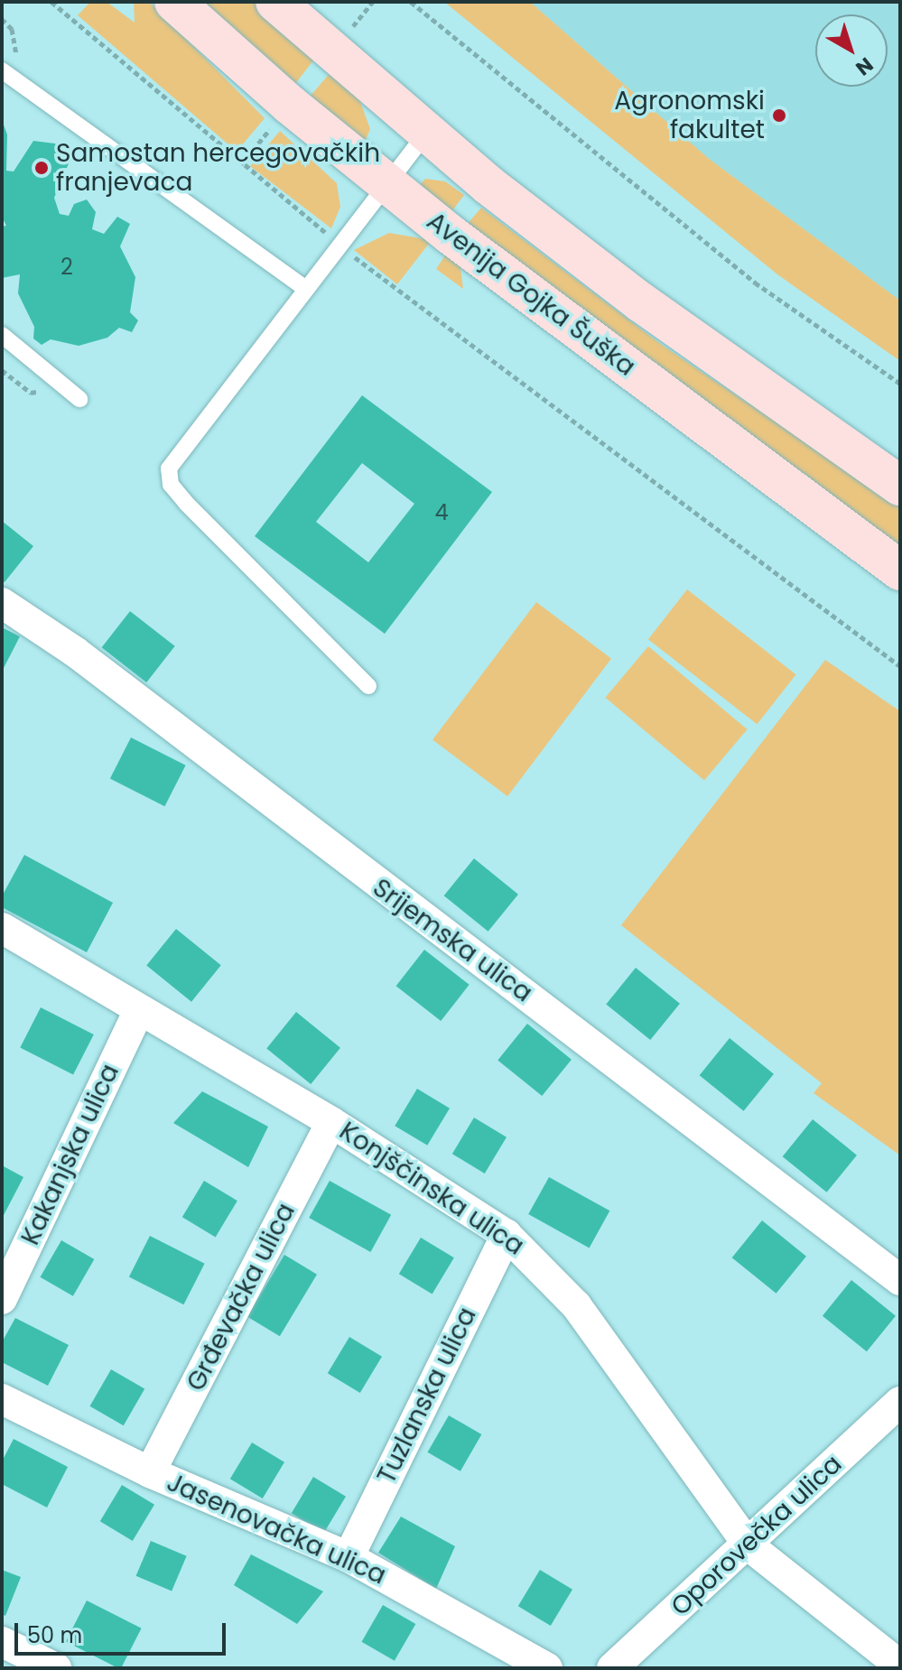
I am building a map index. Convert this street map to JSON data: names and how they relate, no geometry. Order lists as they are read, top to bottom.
{
  "streets": {
    "main road": ["Avenija Gojka Šuška"],
    "street": [
      "Srijemska ulica",
      "Kakanjska ulica",
      "Konjščinska ulica",
      "Grđevačka ulica",
      "Tuzlanska ulica",
      "Jasenovačka ulica",
      "Oporovečka ulica"
    ]
  },
  "crossings": [
    ["Kakanjska ulica", "Konjščinska ulica"],
    ["Konjščinska ulica", "Grđevačka ulica"],
    ["Konjščinska ulica", "Tuzlanska ulica"],
    ["Konjščinska ulica", "Oporovečka ulica"],
    ["Grđevačka ulica", "Jasenovačka ulica"],
    ["Tuzlanska ulica", "Jasenovačka ulica"]
  ],
  "places": ["Agronomski fakultet", "Samostan hercegovačkih franjevaca"],
  "house_numbers": ["2", "4"],
  "scale_bar": "50 m",
  "north": "bottom right"
}
